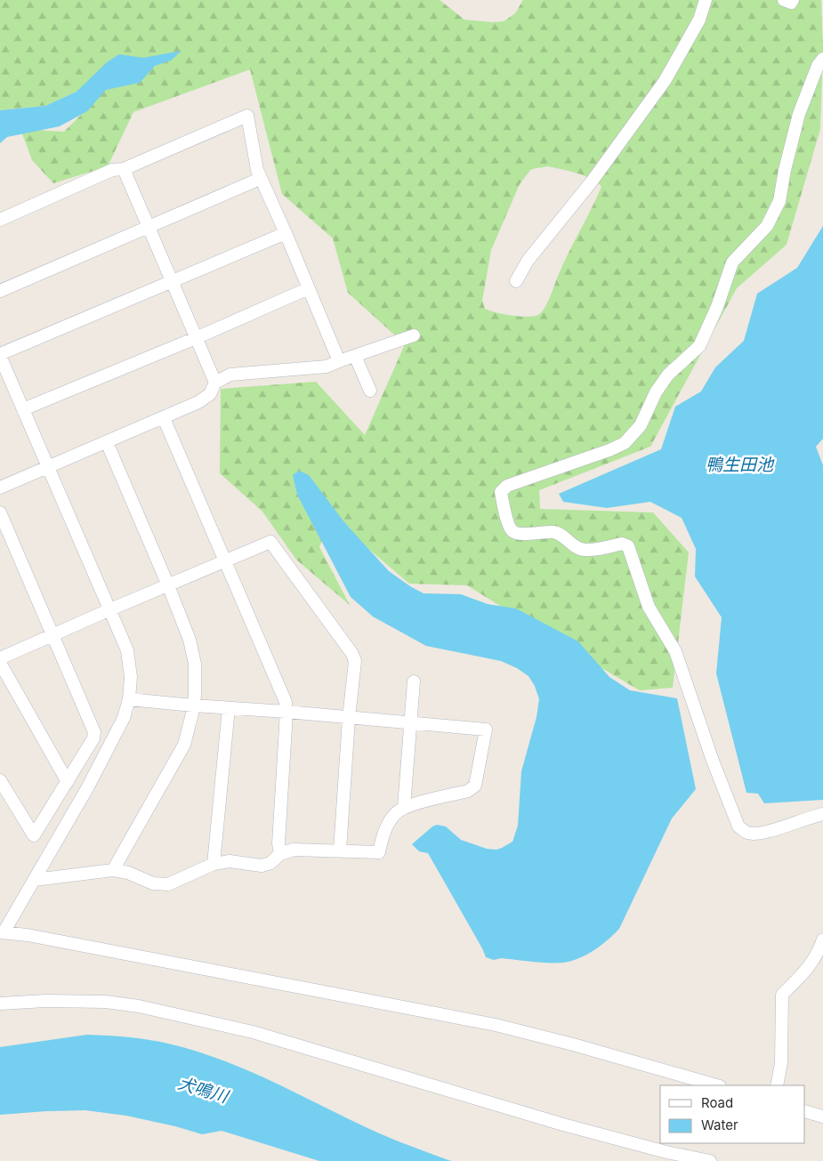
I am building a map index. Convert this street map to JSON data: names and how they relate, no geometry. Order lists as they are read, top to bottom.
{
  "water": ["鴨生田池", "犬鳴川"],
  "legend": ["Road", "Water"]
}
